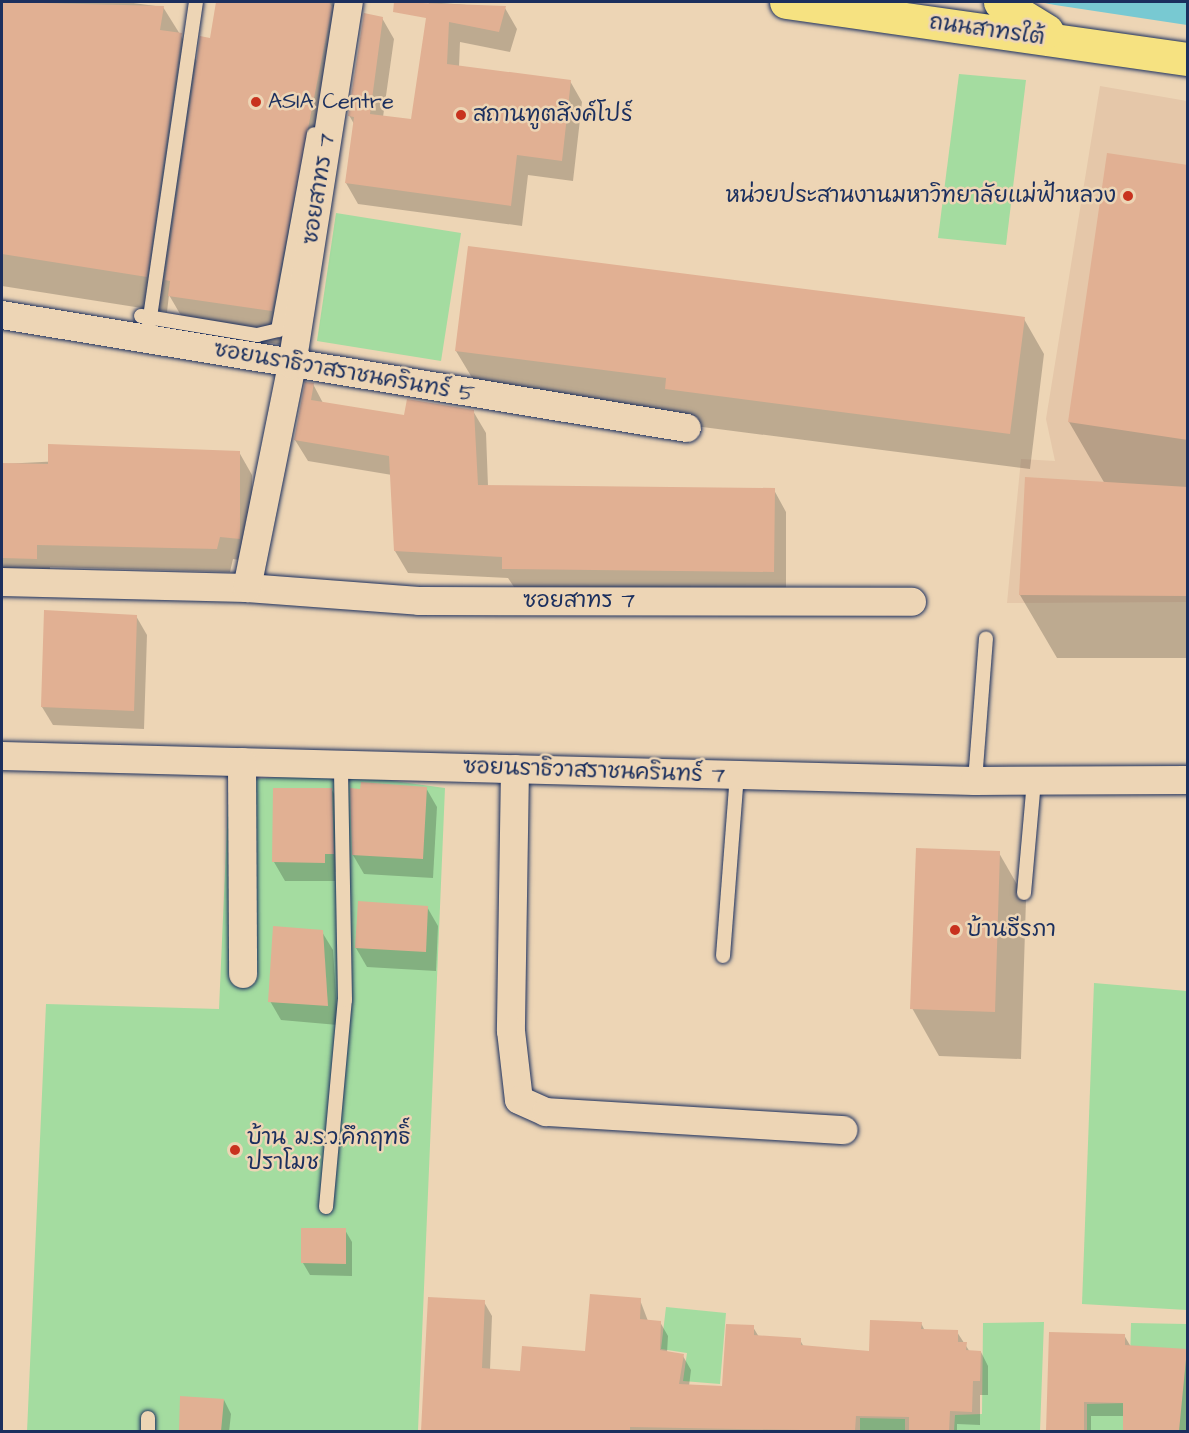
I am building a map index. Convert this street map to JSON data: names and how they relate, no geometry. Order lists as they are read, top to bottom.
{
  "streets": {
    "main road": ["ถนนสาทรใต้"],
    "street": ["ซอยสาทร 7", "ซอยนราธิวาสราชนครินทร์ 5", "ซอยนราธิวาสราชนครินทร์ 7"]
  },
  "crossings": [
    ["ซอยสาทร 7", "ซอยนราธิวาสราชนครินทร์ 5"]
  ],
  "places": [
    "ASIA Centre",
    "สถานทูตสิงค์โปร์",
    "หน่วยประสานงานมหาวิทยาลัยแม่ฟ้าหลวง",
    "บ้านธีรภา",
    "บ้าน ม.ร.ว.คึกฤทธิ์ ปราโมช"
  ]
}
